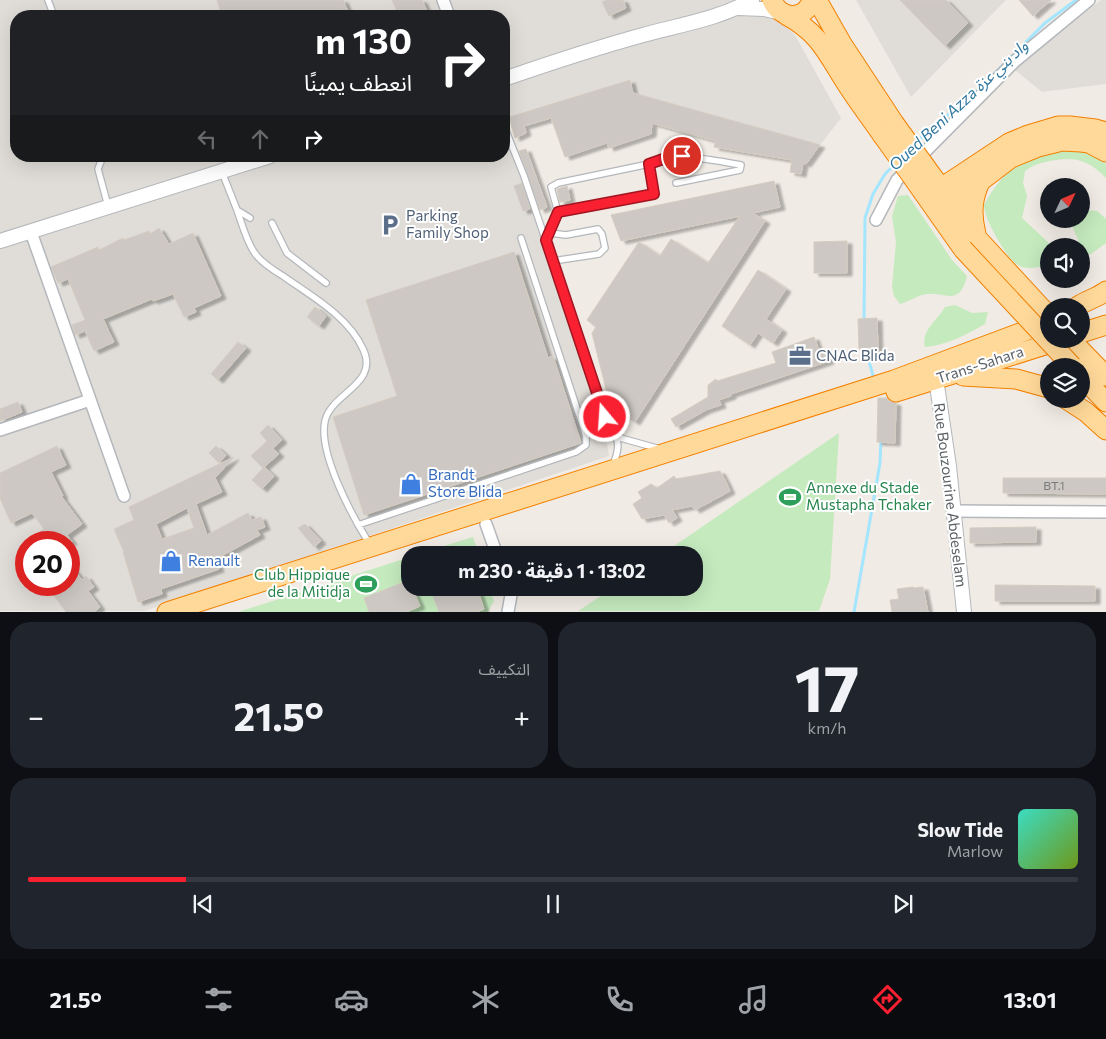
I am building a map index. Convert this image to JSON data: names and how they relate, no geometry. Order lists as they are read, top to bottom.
{
  "streets": {
    "highway": ["Trans-Sahara"],
    "street": ["Rue Bouzourine Abdeselam"]
  },
  "crossings": [
    ["Trans-Sahara", "Rue Bouzourine Abdeselam"]
  ],
  "water": ["Oued Beni Azza واد بني عزة"],
  "places": {
    "parking": ["Parking Family Shop"],
    "office": ["CNAC Blida"],
    "shop": ["Brandt Store Blida", "Renault"],
    "sports": ["Annexe du Stade Mustapha Tchaker", "Club Hippique de la Mitidja"]
  },
  "house_numbers": ["BT.1"],
  "north": "top right",
  "page": {
    "turn": ["130 m", "انعطف يمينًا"],
    "limit": "20",
    "trip": "13:02 · 1 دقيقة · 230 m",
    "tile": [
      ["17", "km/h"],
      "التكييف"
    ],
    "heat": ["−", "21.5°", "+"],
    "song": ["Slow Tide", "Marlow"],
    "tabs": ["13:01", "21.5°"]
  }
}
